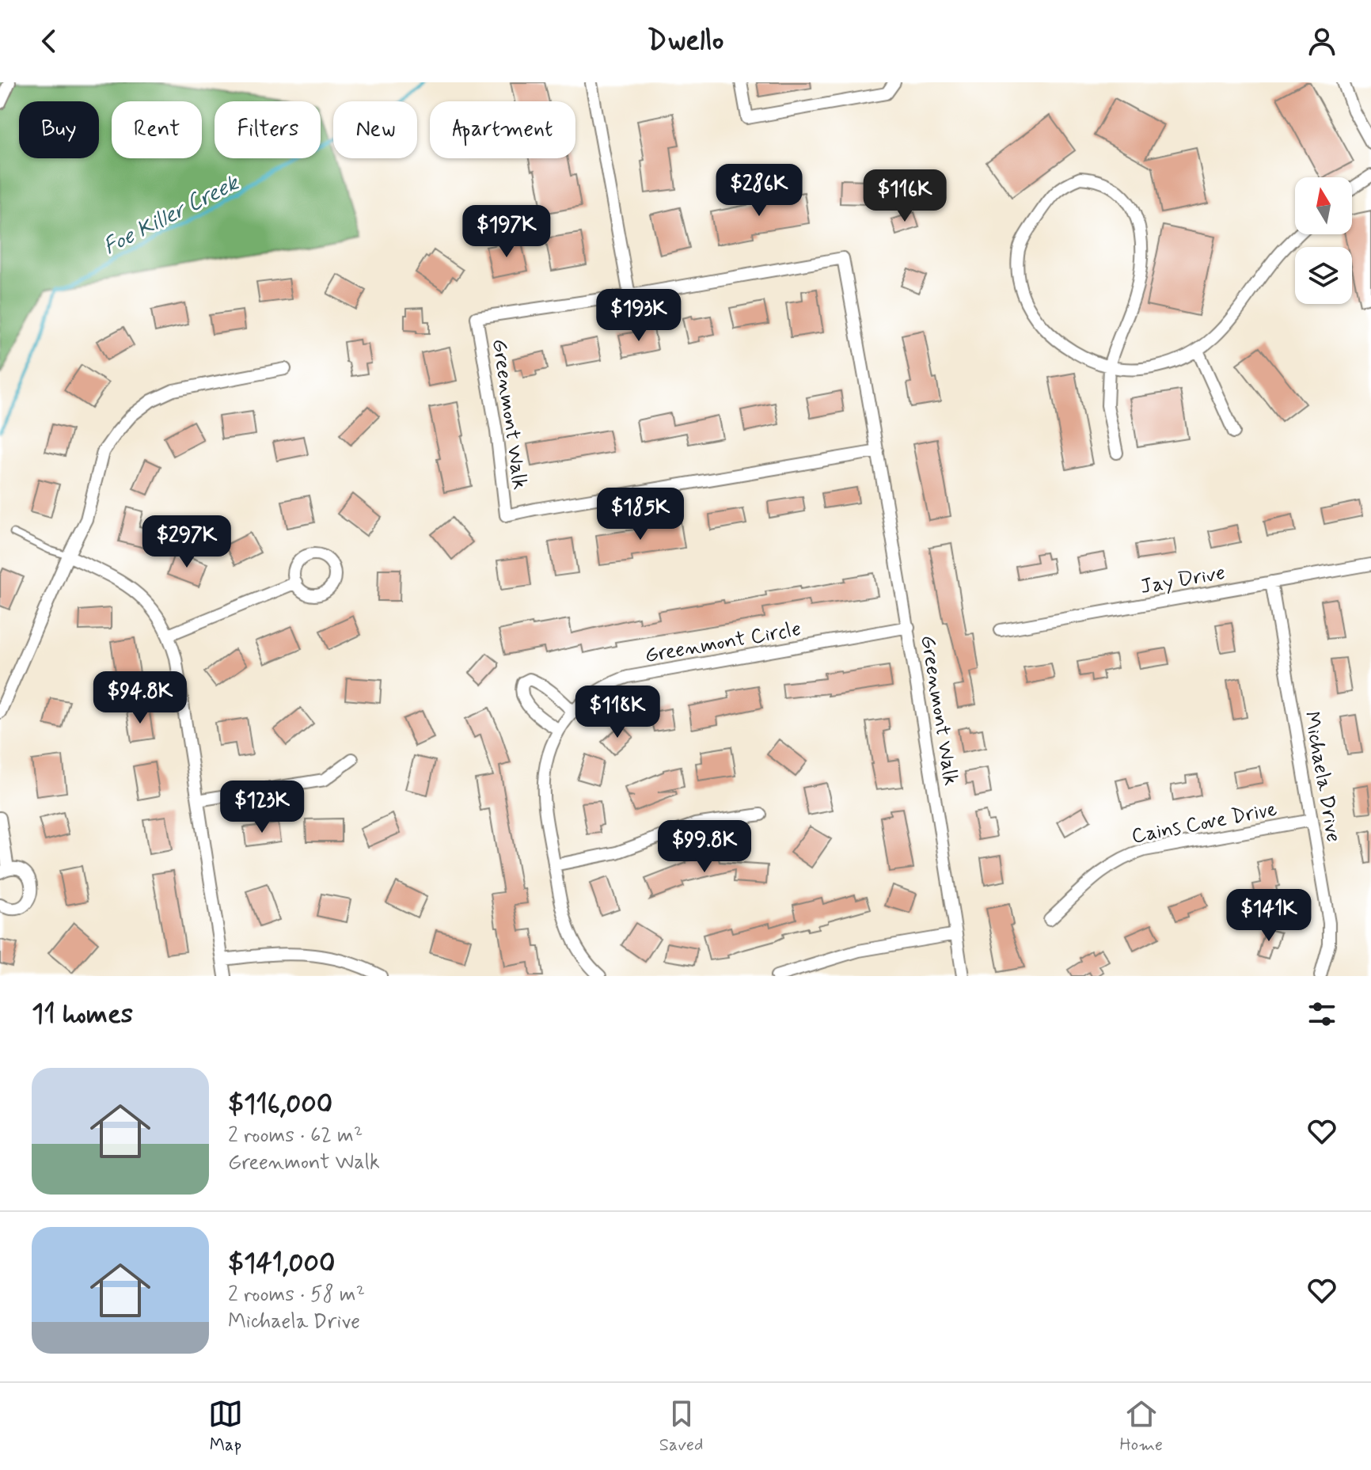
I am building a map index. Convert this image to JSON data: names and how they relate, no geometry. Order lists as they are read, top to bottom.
{
  "streets": {
    "street": [
      "Greenmont Walk",
      "Jay Drive",
      "Greenmont Circle",
      "Michaela Drive",
      "Cains Cove Drive"
    ]
  },
  "crossings": [
    ["Greenmont Walk", "Greenmont Circle"],
    ["Jay Drive", "Michaela Drive"],
    ["Michaela Drive", "Cains Cove Drive"]
  ],
  "water": ["Foe Killer Creek"],
  "north": "top",
  "page": {
    "header": "Dwello",
    "chip": [
      "Buy",
      "Rent",
      "Filters",
      "New",
      "Apartment"
    ],
    "price": [
      "$286K",
      "$116K",
      "$197K",
      "$193K",
      "$185K",
      "$297K",
      "$94.8K",
      "$118K",
      "$123K",
      "$99.8K",
      "$141K"
    ],
    "heading": "11 homes",
    "list": [
      {
        "name": "$116,000",
        "note": "2 rooms · 62 m² · Greenmont Walk"
      },
      {
        "name": "$141,000",
        "note": "2 rooms · 58 m² · Michaela Drive"
      }
    ],
    "tabs": ["Map", "Saved", "Home"]
  }
}
